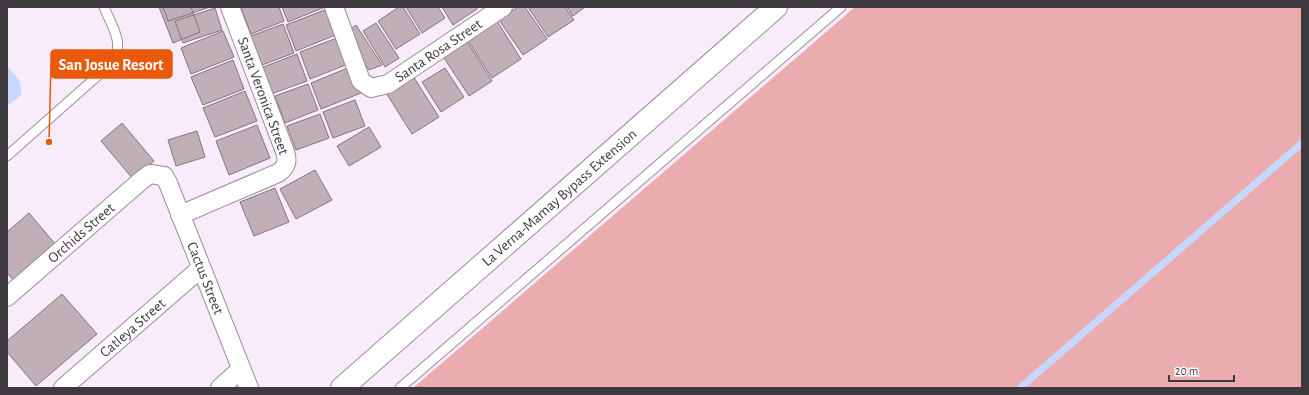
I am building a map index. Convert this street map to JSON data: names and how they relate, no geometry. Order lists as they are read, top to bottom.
{
  "streets": {
    "main road": ["La Verna-Mamay Bypass Extension"],
    "street": [
      "Santa Rosa Street",
      "Santa Veronica Street",
      "Orchids Street",
      "Cactus Street",
      "Catleya Street"
    ]
  },
  "crossings": [
    ["Santa Veronica Street", "Cactus Street"],
    ["Orchids Street", "Cactus Street"],
    ["Cactus Street", "Catleya Street"]
  ],
  "places": ["San Josue Resort"],
  "scale_bar": "20 m"
}
